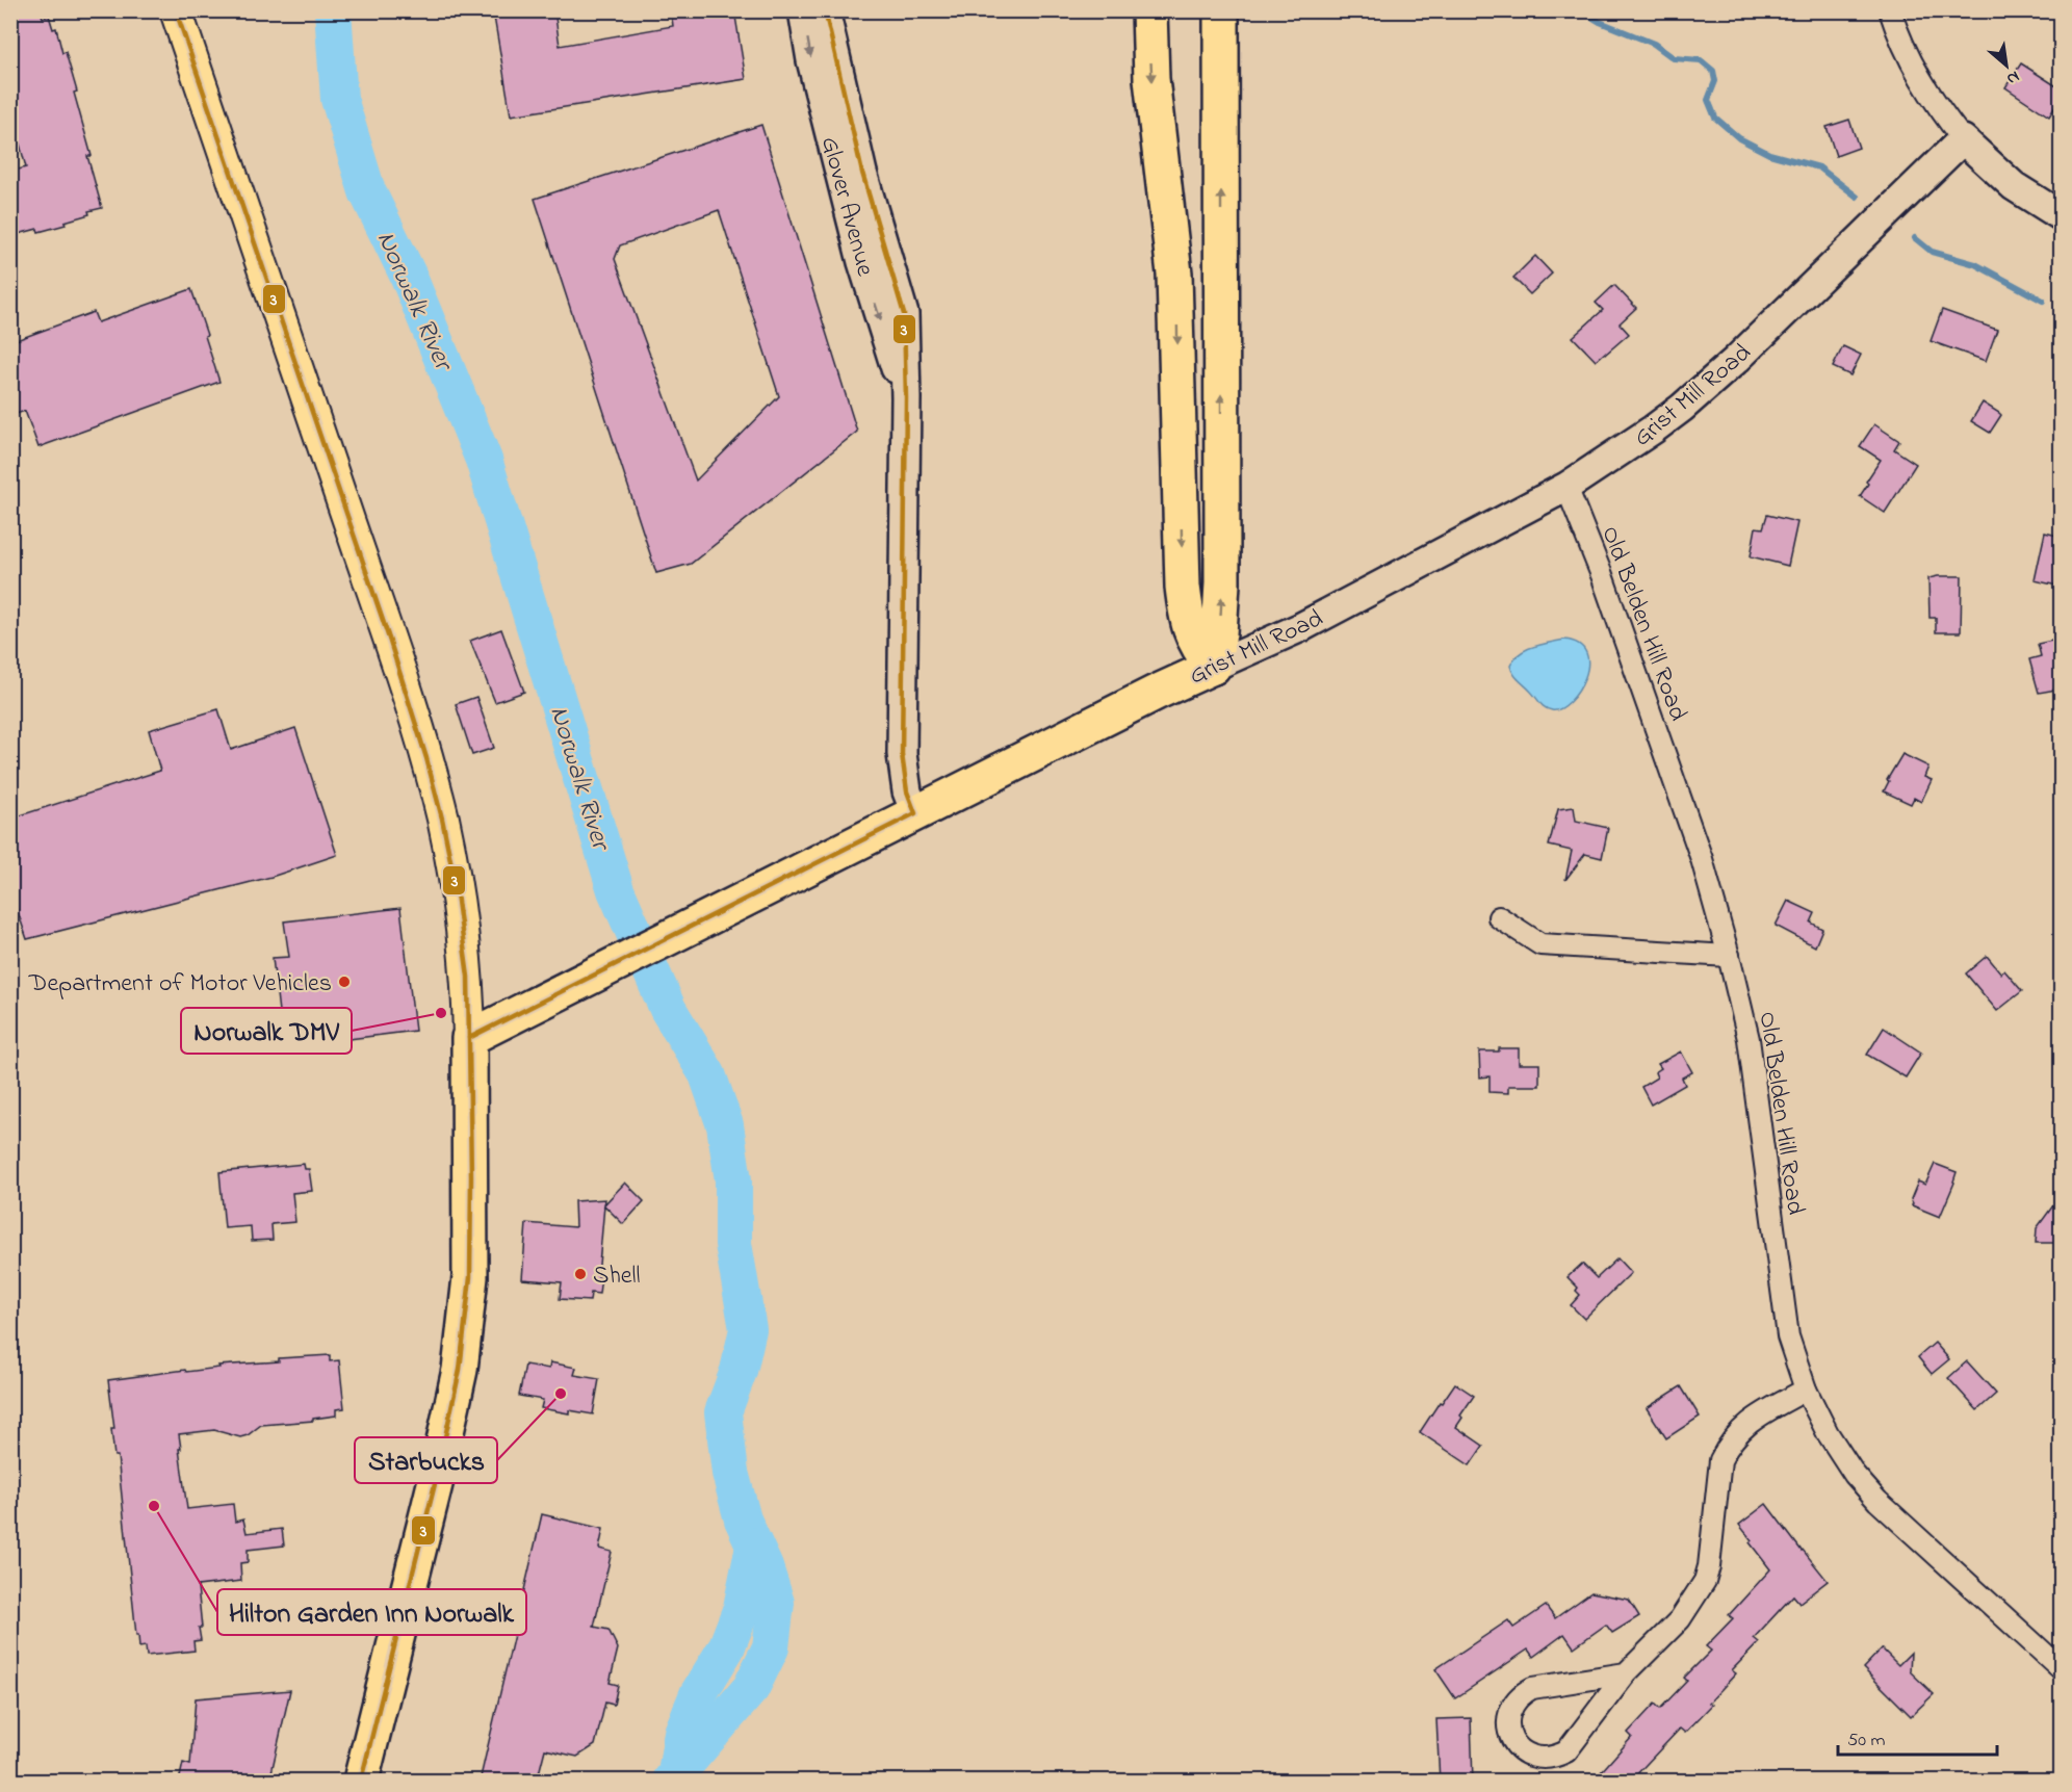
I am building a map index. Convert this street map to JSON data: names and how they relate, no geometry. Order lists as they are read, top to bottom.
{
  "streets": {
    "highway": ["Grist Mill Road"],
    "street": ["Glover Avenue", "Old Belden Hill Road"]
  },
  "crossings": [
    ["Glover Avenue", "Grist Mill Road"],
    ["Grist Mill Road", "Old Belden Hill Road"]
  ],
  "water": ["Norwalk River"],
  "places": [
    "Department of Motor Vehicles",
    "Norwalk DMV",
    "Shell",
    "Starbucks",
    "Hilton Garden Inn Norwalk"
  ],
  "lines": ["transit line 3"],
  "scale_bar": "50 m",
  "north": "bottom right"
}
